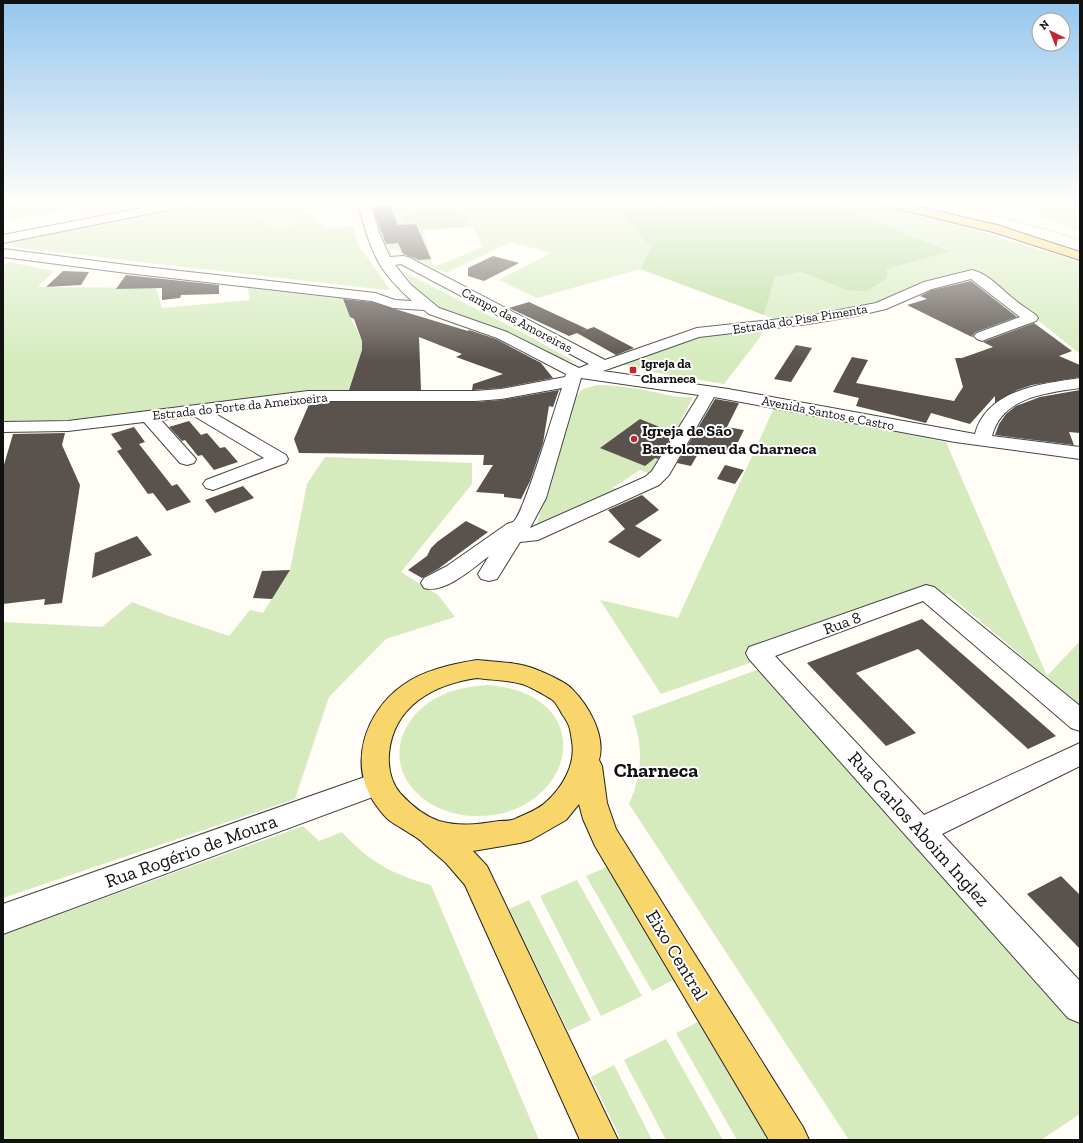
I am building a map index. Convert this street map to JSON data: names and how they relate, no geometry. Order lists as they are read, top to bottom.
{
  "streets": {
    "main road": ["Eixo Central"],
    "street": [
      "Estrada do Pisa Pimenta",
      "Campo das Amoreiras",
      "Estrada do Forte da Ameixoeira",
      "Avenida Santos e Castro",
      "Rua 8",
      "Rua Carlos Aboim Inglez",
      "Rua Rogério de Moura"
    ]
  },
  "crossings": [
    ["Estrada do Pisa Pimenta", "Campo das Amoreiras"],
    ["Estrada do Pisa Pimenta", "Estrada do Forte da Ameixoeira"],
    ["Estrada do Pisa Pimenta", "Avenida Santos e Castro"],
    ["Campo das Amoreiras", "Estrada do Forte da Ameixoeira"],
    ["Campo das Amoreiras", "Avenida Santos e Castro"],
    ["Estrada do Forte da Ameixoeira", "Avenida Santos e Castro"],
    ["Rua 8", "Rua Carlos Aboim Inglez"],
    ["Rua Rogério de Moura", "Eixo Central"]
  ],
  "districts": ["Charneca"],
  "places": {
    "transit": ["Igreja da Charneca"],
    "other": ["Igreja de São Bartolomeu da Charneca"]
  },
  "north": "top left"
}
